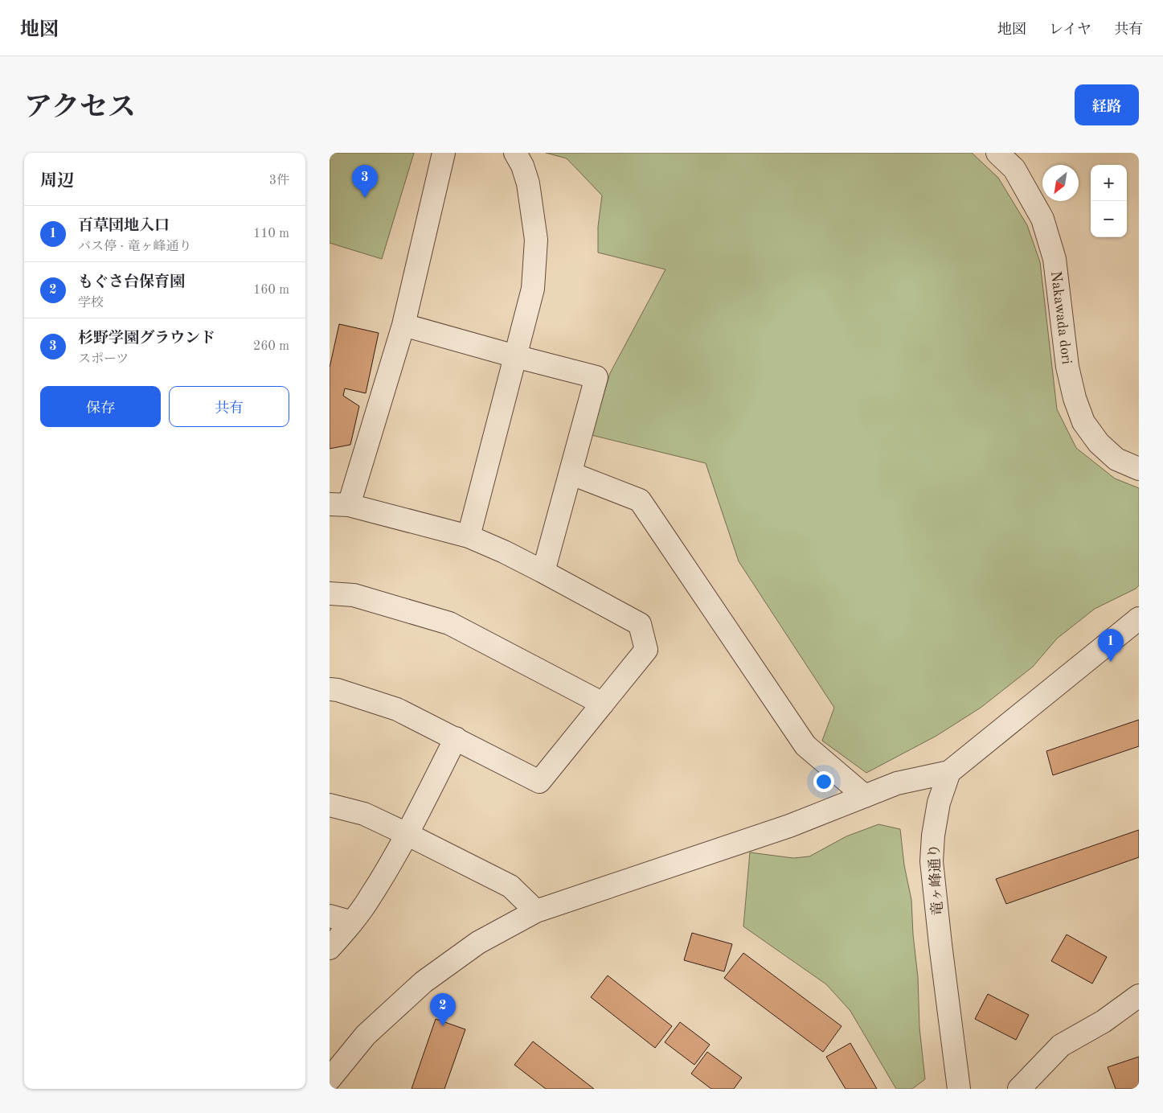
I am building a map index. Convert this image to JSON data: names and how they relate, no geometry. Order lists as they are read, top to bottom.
{
  "streets": {
    "street": ["Nakawada dori", "竜ヶ峰通り"]
  },
  "north": "bottom left",
  "page": {
    "header": "地図",
    "nav": ["地図", "レイヤ", "共有"],
    "title": "アクセス",
    "buttons": [
      "経路",
      ["保存", "共有"]
    ],
    "heading": ["周辺", "3件"],
    "map_buttons": ["+", "−"],
    "pins": ["3", "1", "2"],
    "list": [
      {
        "mark": "1",
        "name": "百草団地入口",
        "note": "バス停 · 竜ヶ峰通り",
        "value": "110 m"
      },
      {
        "mark": "2",
        "name": "もぐさ台保育園",
        "note": "学校",
        "value": "160 m"
      },
      {
        "mark": "3",
        "name": "杉野学園グラウンド",
        "note": "スポーツ",
        "value": "260 m"
      }
    ]
  }
}
